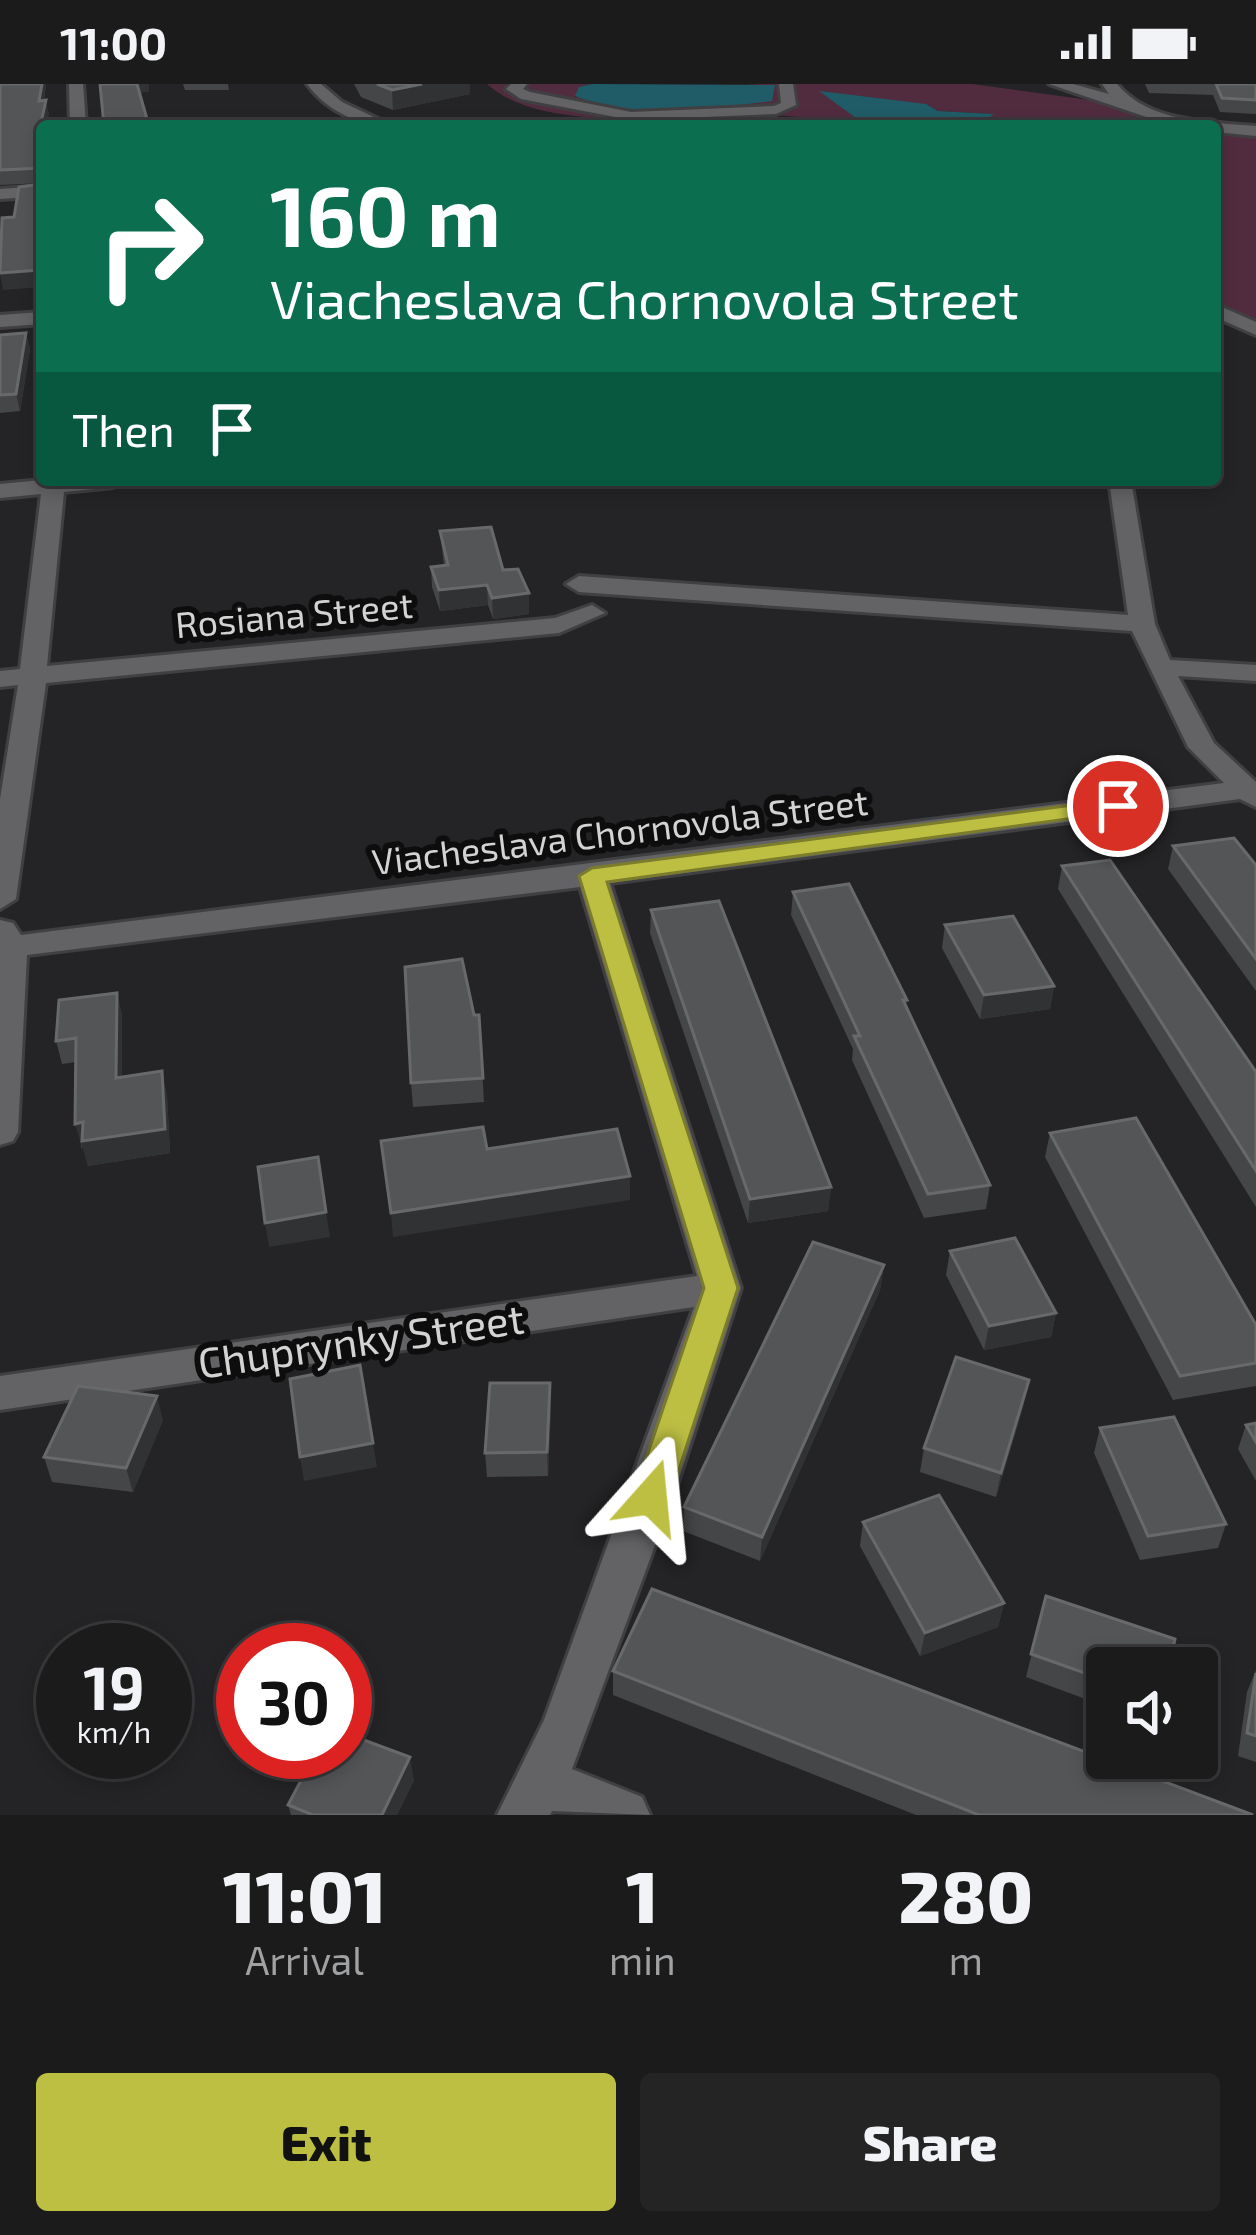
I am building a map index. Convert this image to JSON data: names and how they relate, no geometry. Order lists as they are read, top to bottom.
{
  "streets": {
    "street": ["Rosiana Street", "Viacheslava Chornovola Street", "Chuprynky Street"]
  },
  "page": {
    "status": "11:00",
    "turn": ["160 m", "Viacheslava Chornovola Street"],
    "then": "Then",
    "speed": "19 km/h",
    "limit": "30",
    "eta": [
      "11:01",
      "Arrival",
      "1",
      "min",
      "280",
      "m"
    ],
    "buttons": ["Exit", "Share"]
  }
}
